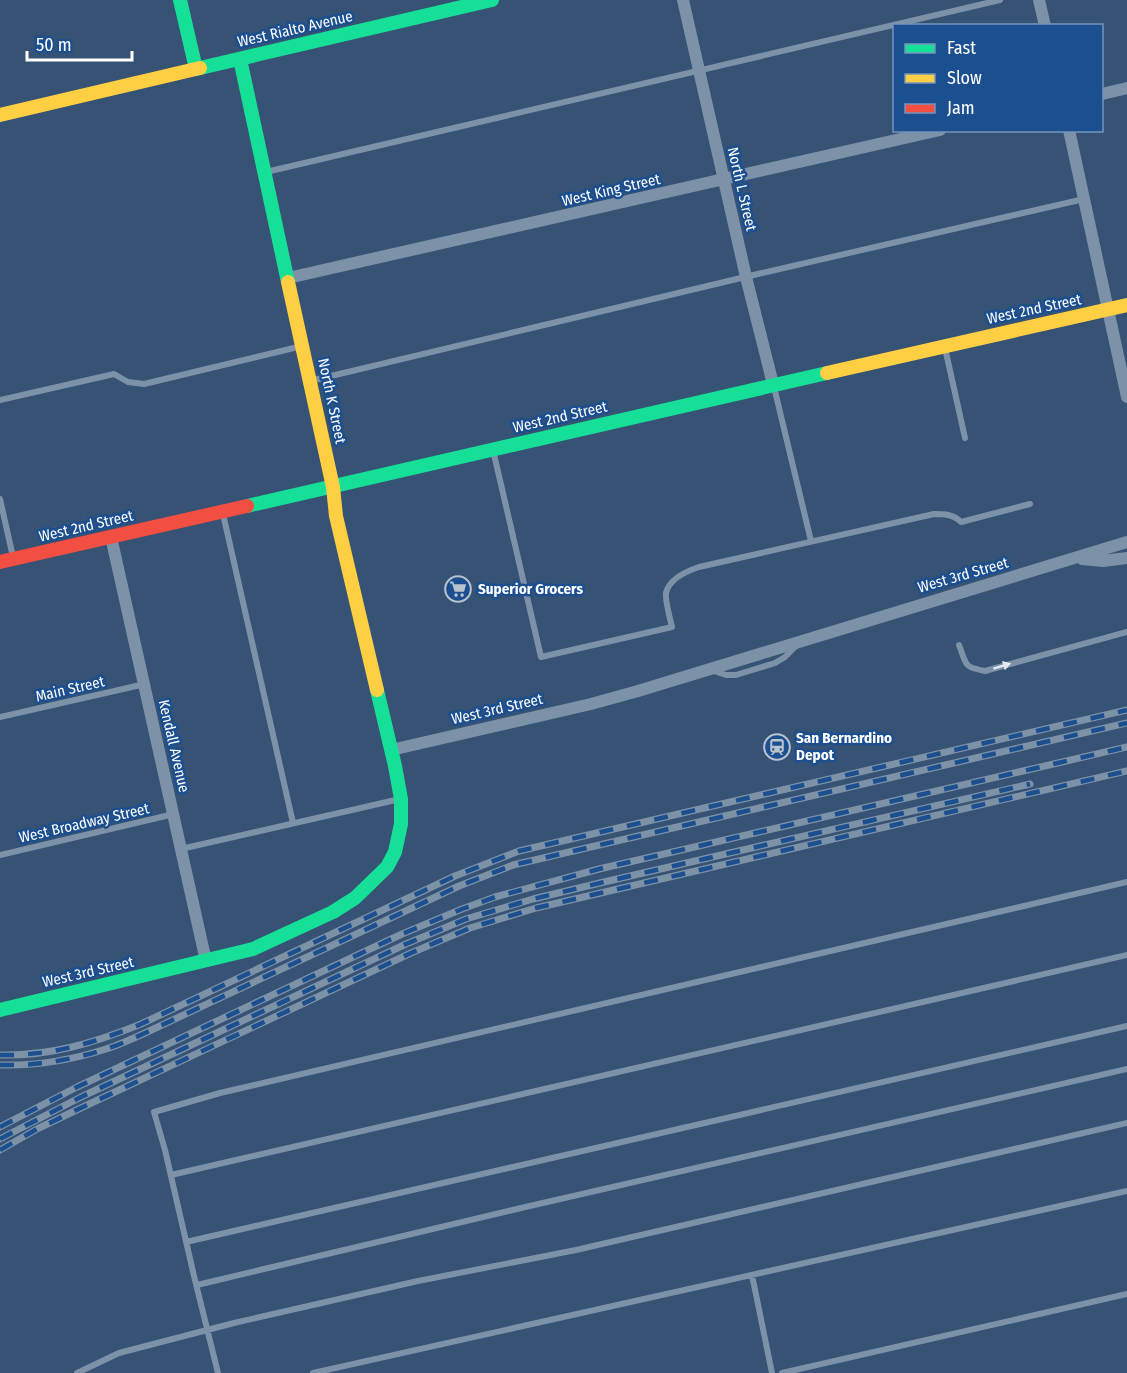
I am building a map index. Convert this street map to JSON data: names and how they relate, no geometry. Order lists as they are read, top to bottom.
{
  "streets": {
    "street": [
      "West Rialto Avenue",
      "North L Street",
      "West King Street",
      "West 2nd Street",
      "North K Street",
      "West 3rd Street",
      "Kendall Avenue"
    ],
    "lane": ["Main Street", "West Broadway Street"]
  },
  "crossings": [
    ["West Rialto Avenue", "North K Street"],
    ["North L Street", "West King Street"],
    ["North L Street", "West 2nd Street"],
    ["West King Street", "North K Street"],
    ["West 2nd Street", "North K Street"],
    ["West 2nd Street", "Kendall Avenue"],
    ["North K Street", "West 3rd Street"],
    ["West 3rd Street", "Kendall Avenue"],
    ["Main Street", "Kendall Avenue"],
    ["Kendall Avenue", "West Broadway Street"]
  ],
  "places": {
    "supermarket": ["Superior Grocers"],
    "station": ["San Bernardino Depot"]
  },
  "legend": ["Fast", "Slow", "Jam"],
  "scale_bar": "50 m"
}
